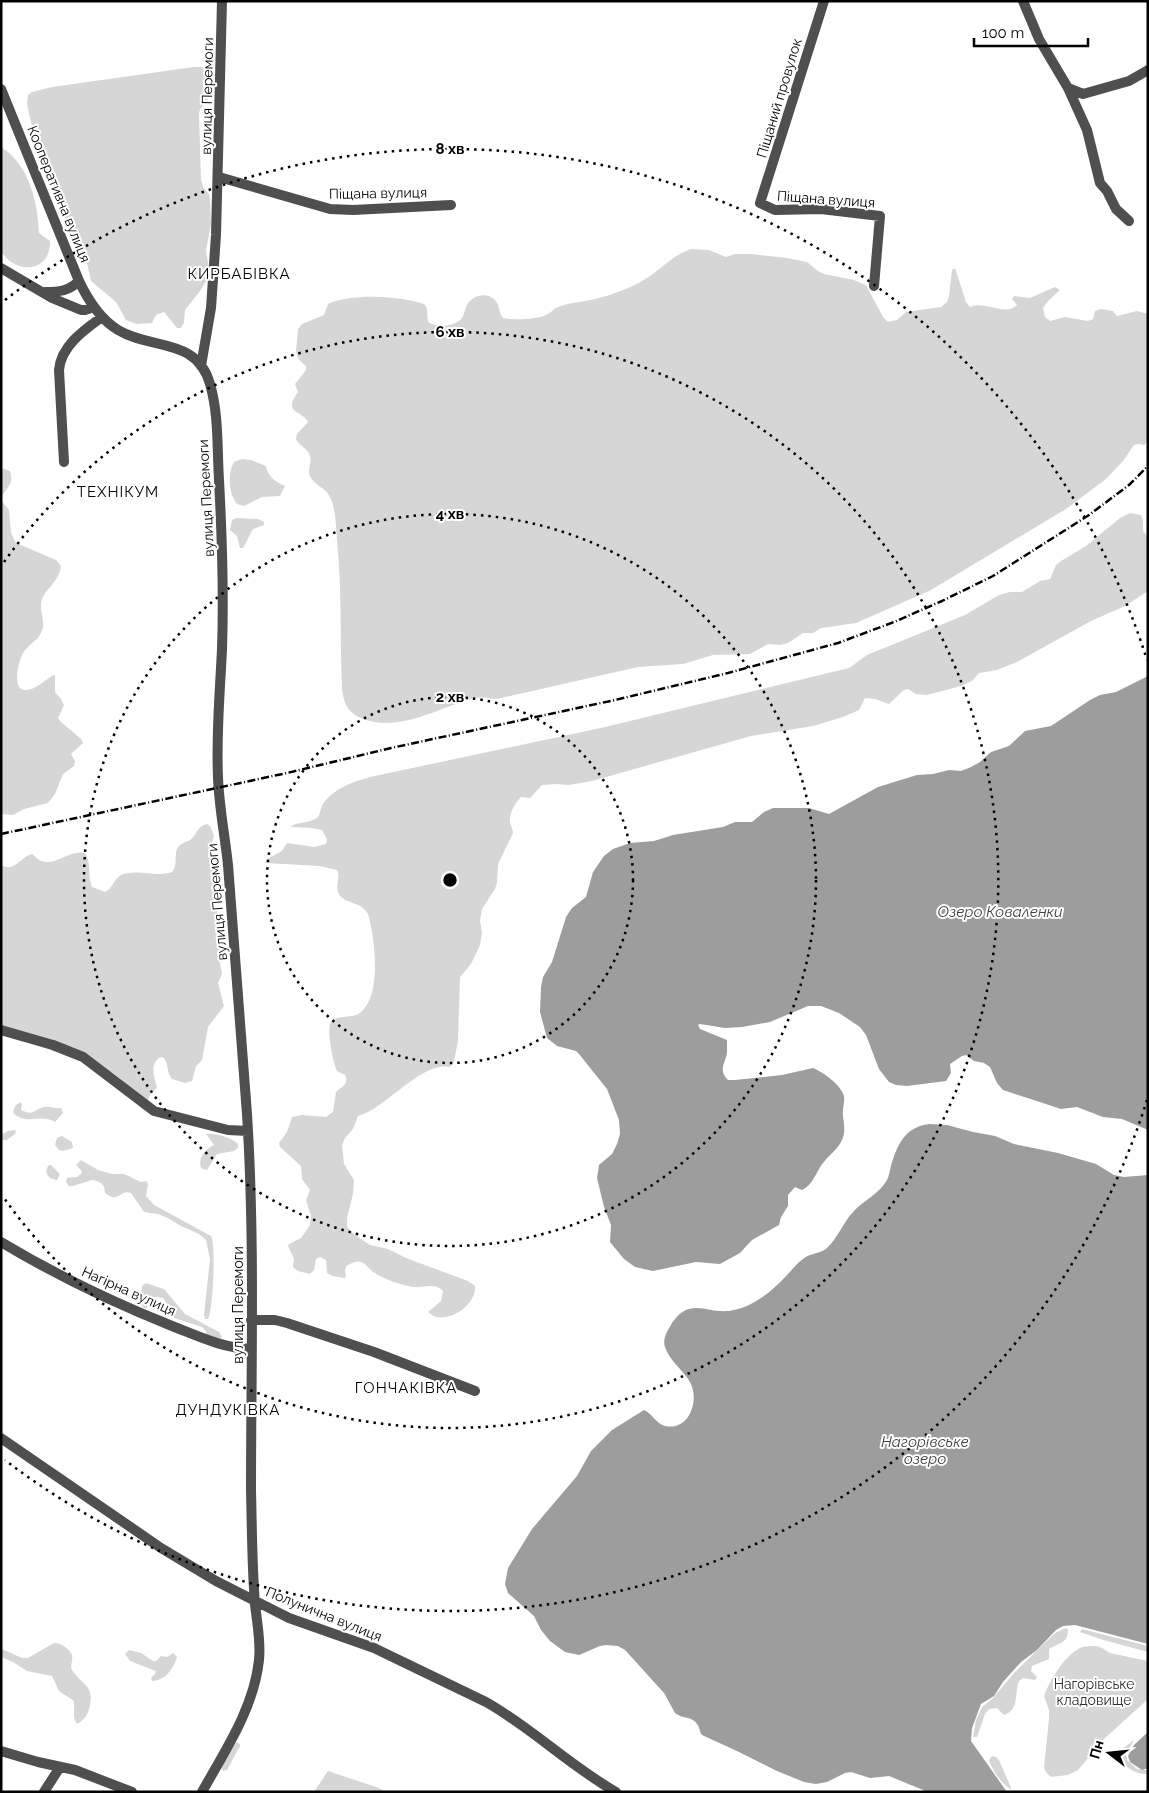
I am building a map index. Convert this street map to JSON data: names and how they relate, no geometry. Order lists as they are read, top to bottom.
{
  "streets": {
    "street": [
      "вулиця Перемоги",
      "Піщаний провулок",
      "Піщана вулиця",
      "Кооперативна вулиця",
      "Нагірна вулиця",
      "Полунична вулиця"
    ]
  },
  "crossings": [
    ["вулиця Перемоги", "Піщана вулиця"],
    ["вулиця Перемоги", "Кооперативна вулиця"],
    ["вулиця Перемоги", "Нагірна вулиця"],
    ["вулиця Перемоги", "Полунична вулиця"],
    ["Піщаний провулок", "Піщана вулиця"]
  ],
  "districts": [
    "КИРБАБІВКА",
    "ТЕХНІКУМ",
    "ГОНЧАКІВКА",
    "ДУНДУКІВКА"
  ],
  "water": ["Озеро Коваленки", "Нагорівське озеро"],
  "parks": ["Нагорівське кладовище"],
  "scale_bar": "100 m",
  "north": "left",
  "rings": [
    "8 хв",
    "6 хв",
    "4 хв",
    "2 хв"
  ]
}
